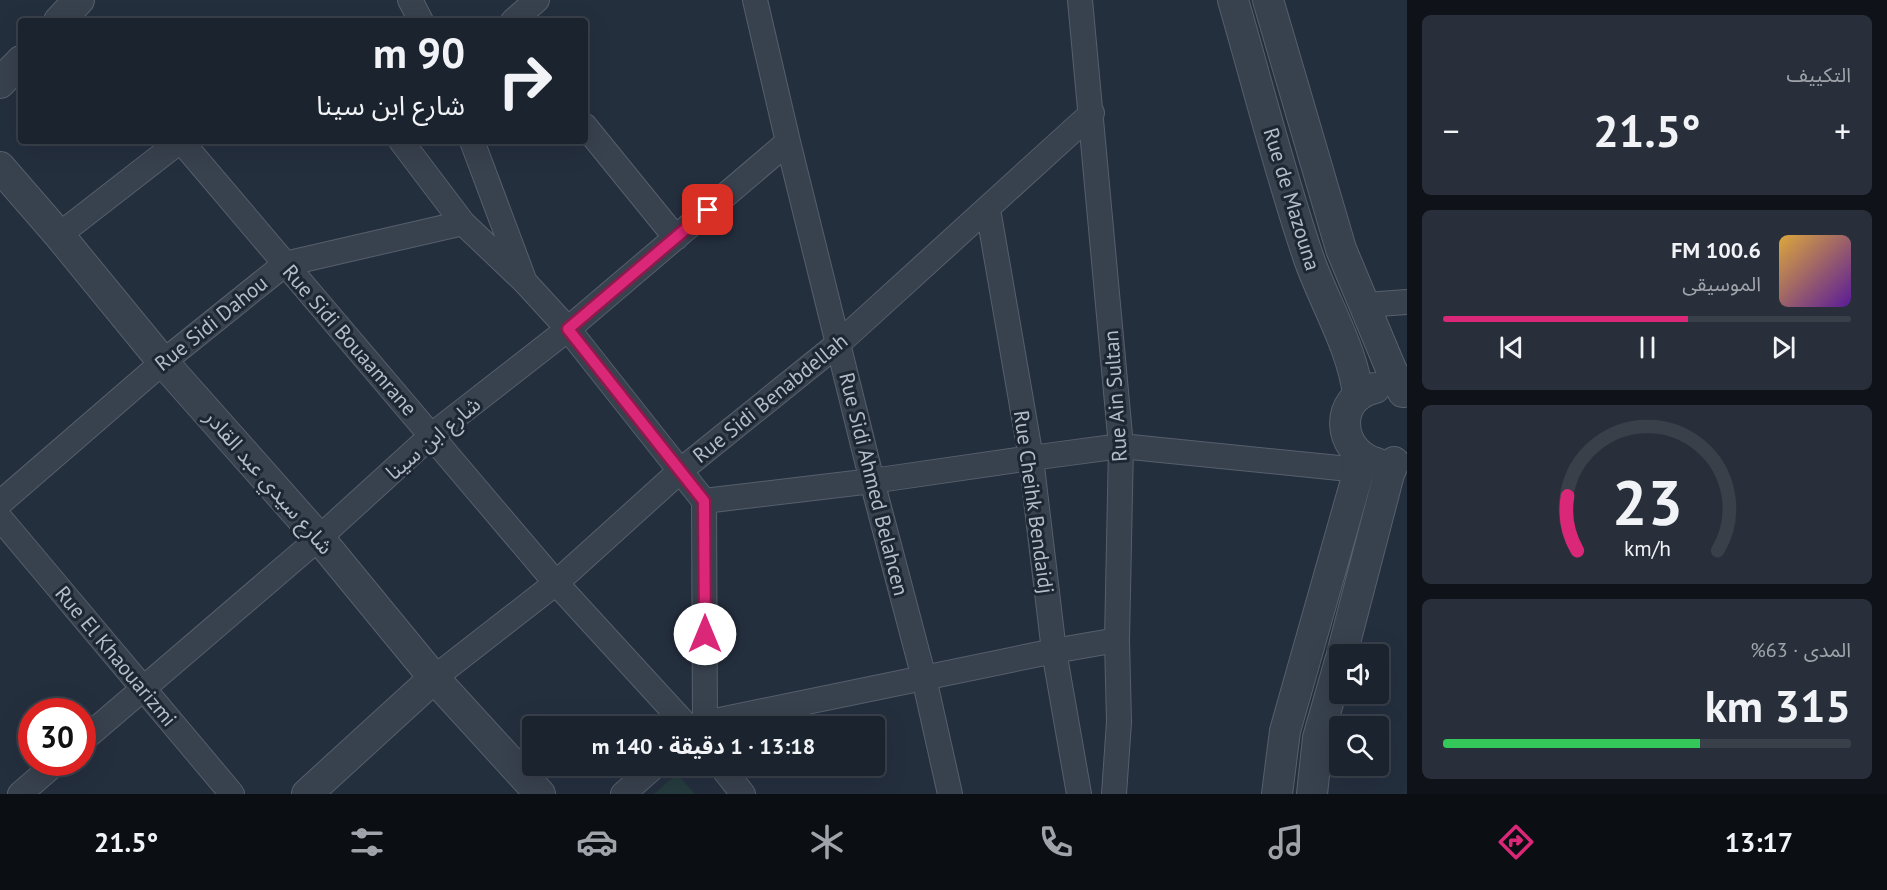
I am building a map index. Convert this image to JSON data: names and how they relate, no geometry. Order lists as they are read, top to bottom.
{
  "streets": {
    "street": [
      "Rue de Mazouna",
      "Rue Sidi Dahou",
      "Rue Sidi Bouaamrane",
      "Rue Ain Sultan",
      "Rue Sidi Benabdellah",
      "شارع ابن سينا",
      "شارع سيدي عبد القادر",
      "Rue Sidi Ahmed Belahcen",
      "Rue Cheihk Bendaidj",
      "Rue El Khaouarizmi"
    ]
  },
  "crossings": [
    ["Rue Sidi Dahou", "Rue Sidi Bouaamrane"],
    ["Rue Sidi Dahou", "شارع سيدي عبد القادر"],
    ["Rue Sidi Bouaamrane", "Rue Sidi Benabdellah"],
    ["Rue Sidi Bouaamrane", "شارع ابن سينا"],
    ["Rue Ain Sultan", "Rue Sidi Benabdellah"],
    ["Rue Sidi Benabdellah", "شارع سيدي عبد القادر"],
    ["Rue Sidi Benabdellah", "Rue Sidi Ahmed Belahcen"],
    ["Rue Sidi Benabdellah", "Rue Cheihk Bendaidj"],
    ["شارع ابن سينا", "شارع سيدي عبد القادر"],
    ["شارع ابن سينا", "Rue Sidi Ahmed Belahcen"],
    ["شارع ابن سينا", "Rue El Khaouarizmi"]
  ],
  "page": {
    "tile": [
      "التكييف",
      ["المدى · 63%", "315 km"]
    ],
    "turn": ["90 m", "شارع ابن سينا"],
    "heat": ["−", "21.5°", "+"],
    "song": ["100.6 FM", "الموسيقى"],
    "limit": "30",
    "trip": "13:18 · 1 دقيقة · 140 m",
    "tabs": ["13:17", "21.5°"],
    "gauge": ["23", "km/h"]
  }
}
